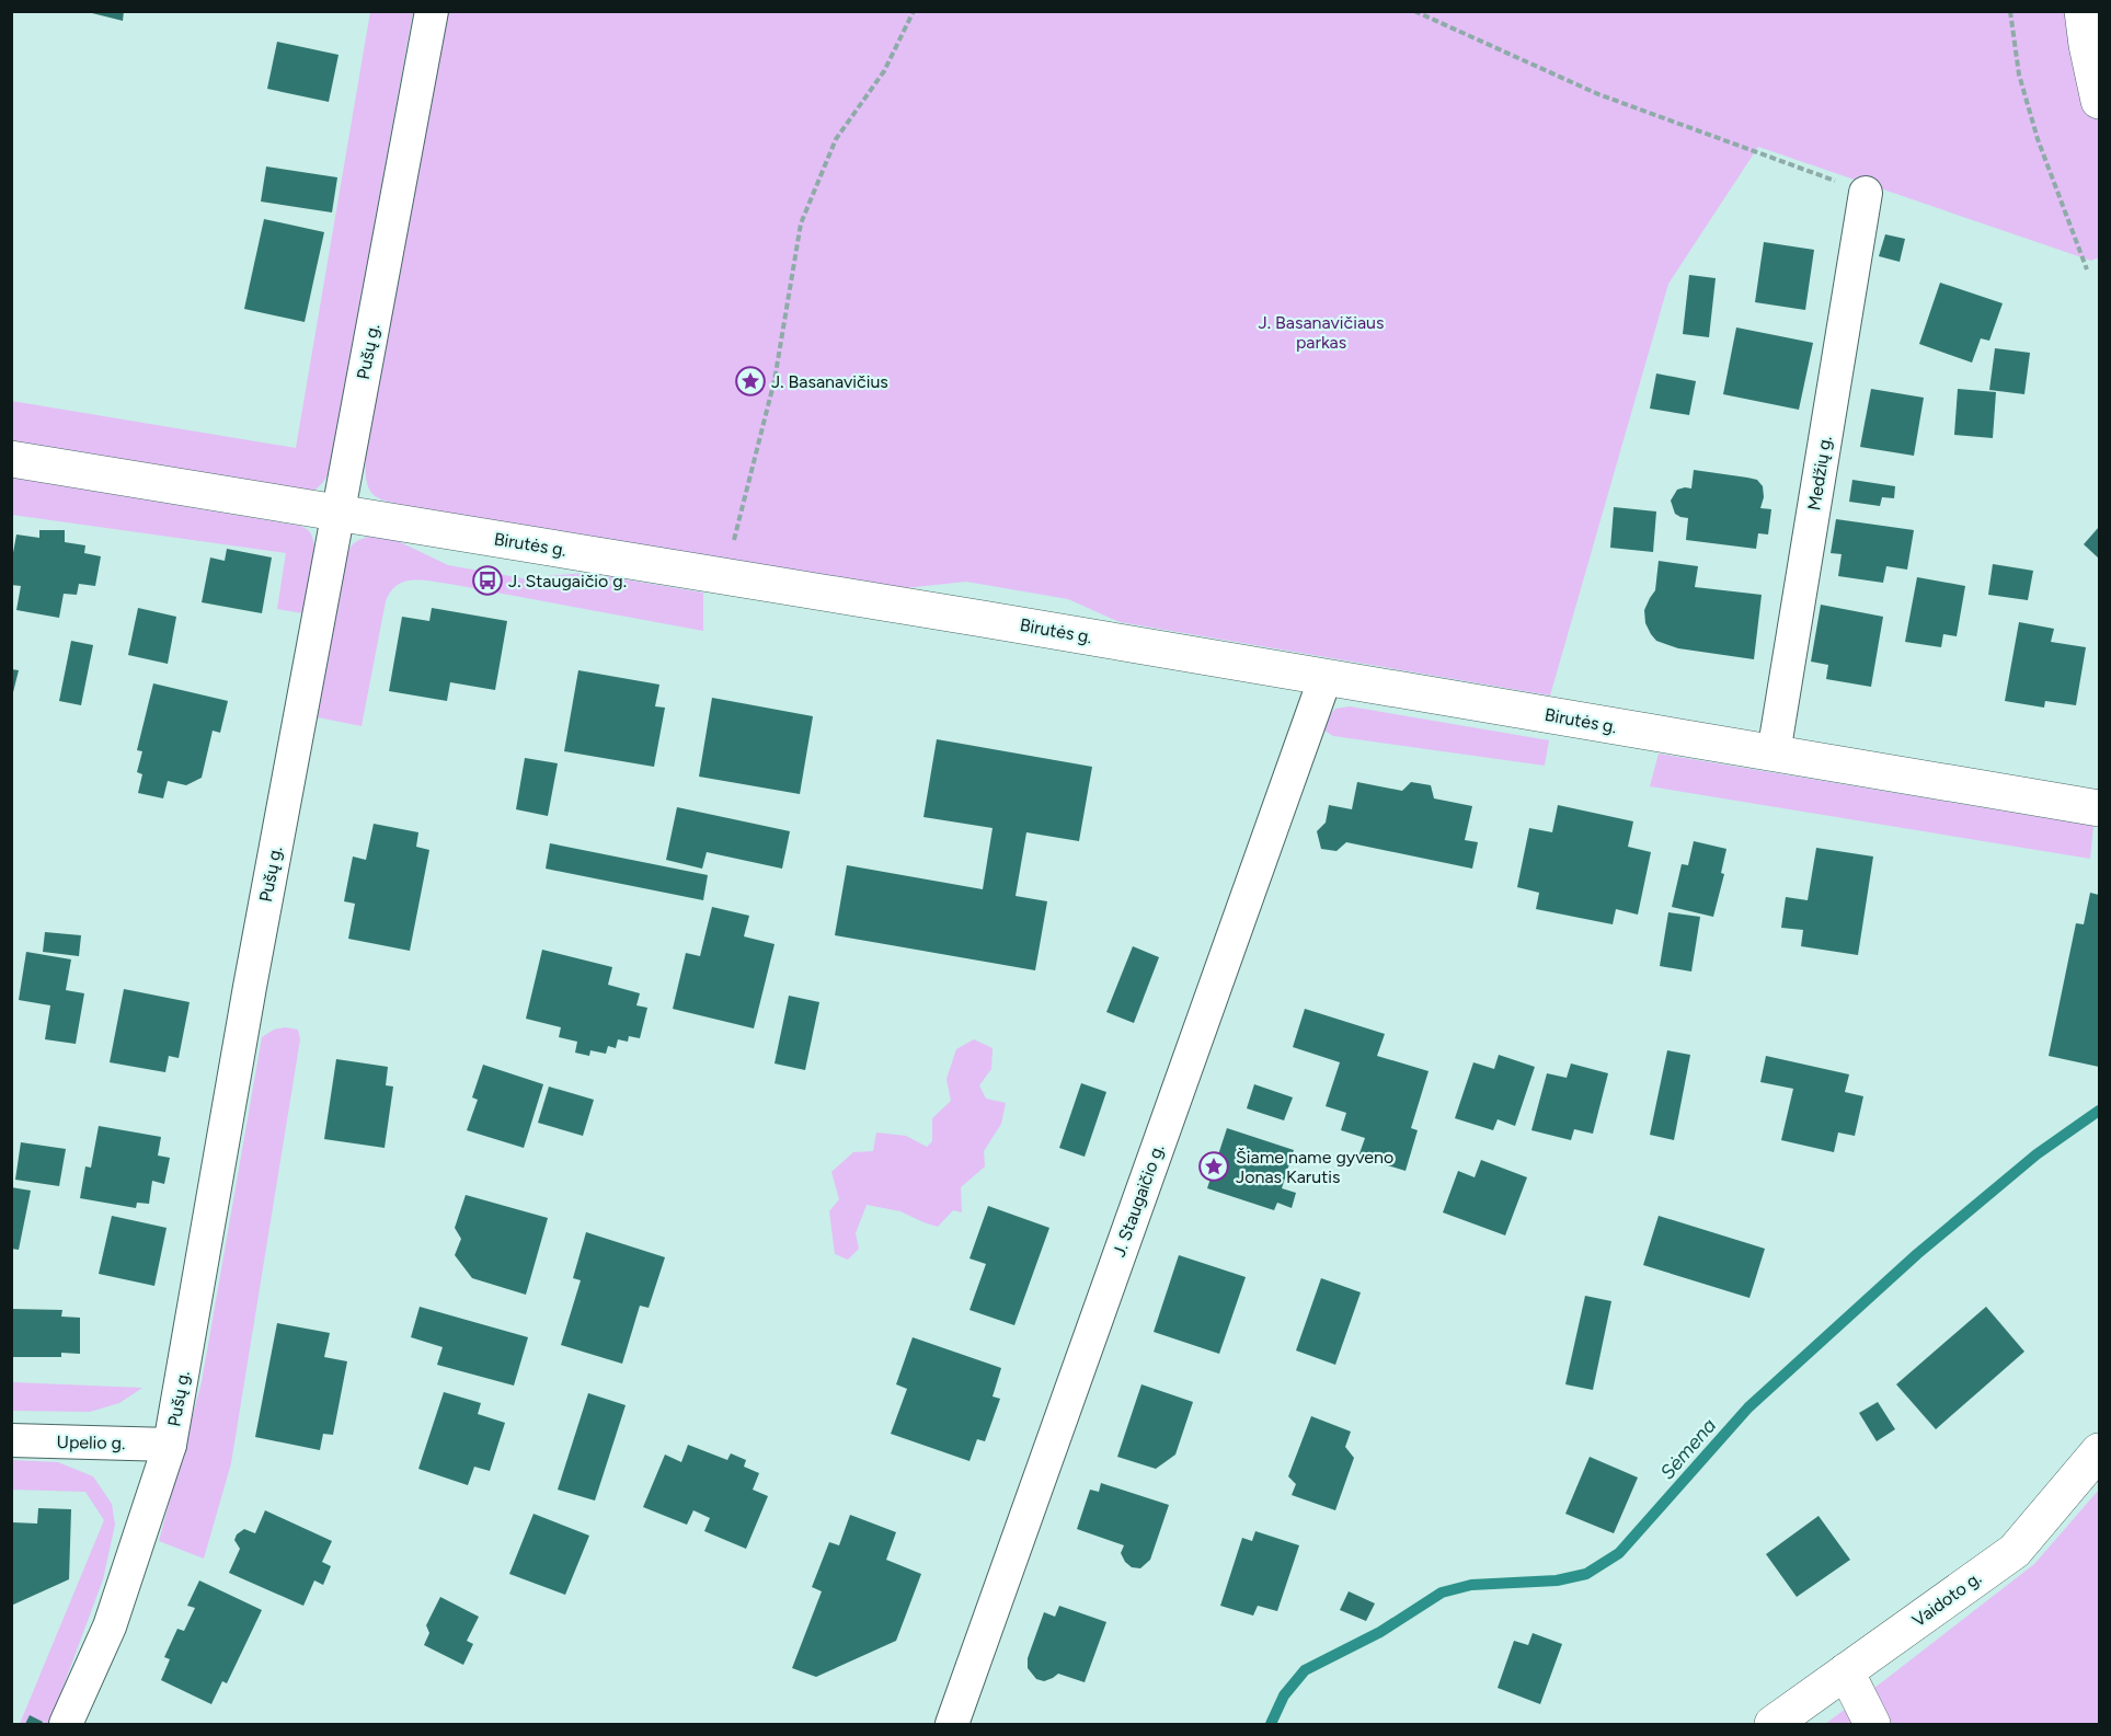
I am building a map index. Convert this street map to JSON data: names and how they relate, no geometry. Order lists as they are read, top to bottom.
{
  "streets": {
    "street": [
      "Pušų g.",
      "Medžių g.",
      "Birutės g.",
      "J. Staugaičio g.",
      "Upelio g.",
      "Vaidoto g."
    ]
  },
  "crossings": [
    ["Pušų g.", "Birutės g."],
    ["Pušų g.", "Upelio g."],
    ["Medžių g.", "Birutės g."],
    ["Birutės g.", "J. Staugaičio g."]
  ],
  "water": ["Sėmena"],
  "parks": ["J. Basanavičiaus parkas"],
  "places": {
    "place": ["J. Basanavičius", "Šiame name gyveno Jonas Karutis"],
    "bus stop": ["J. Staugaičio g."]
  }
}
